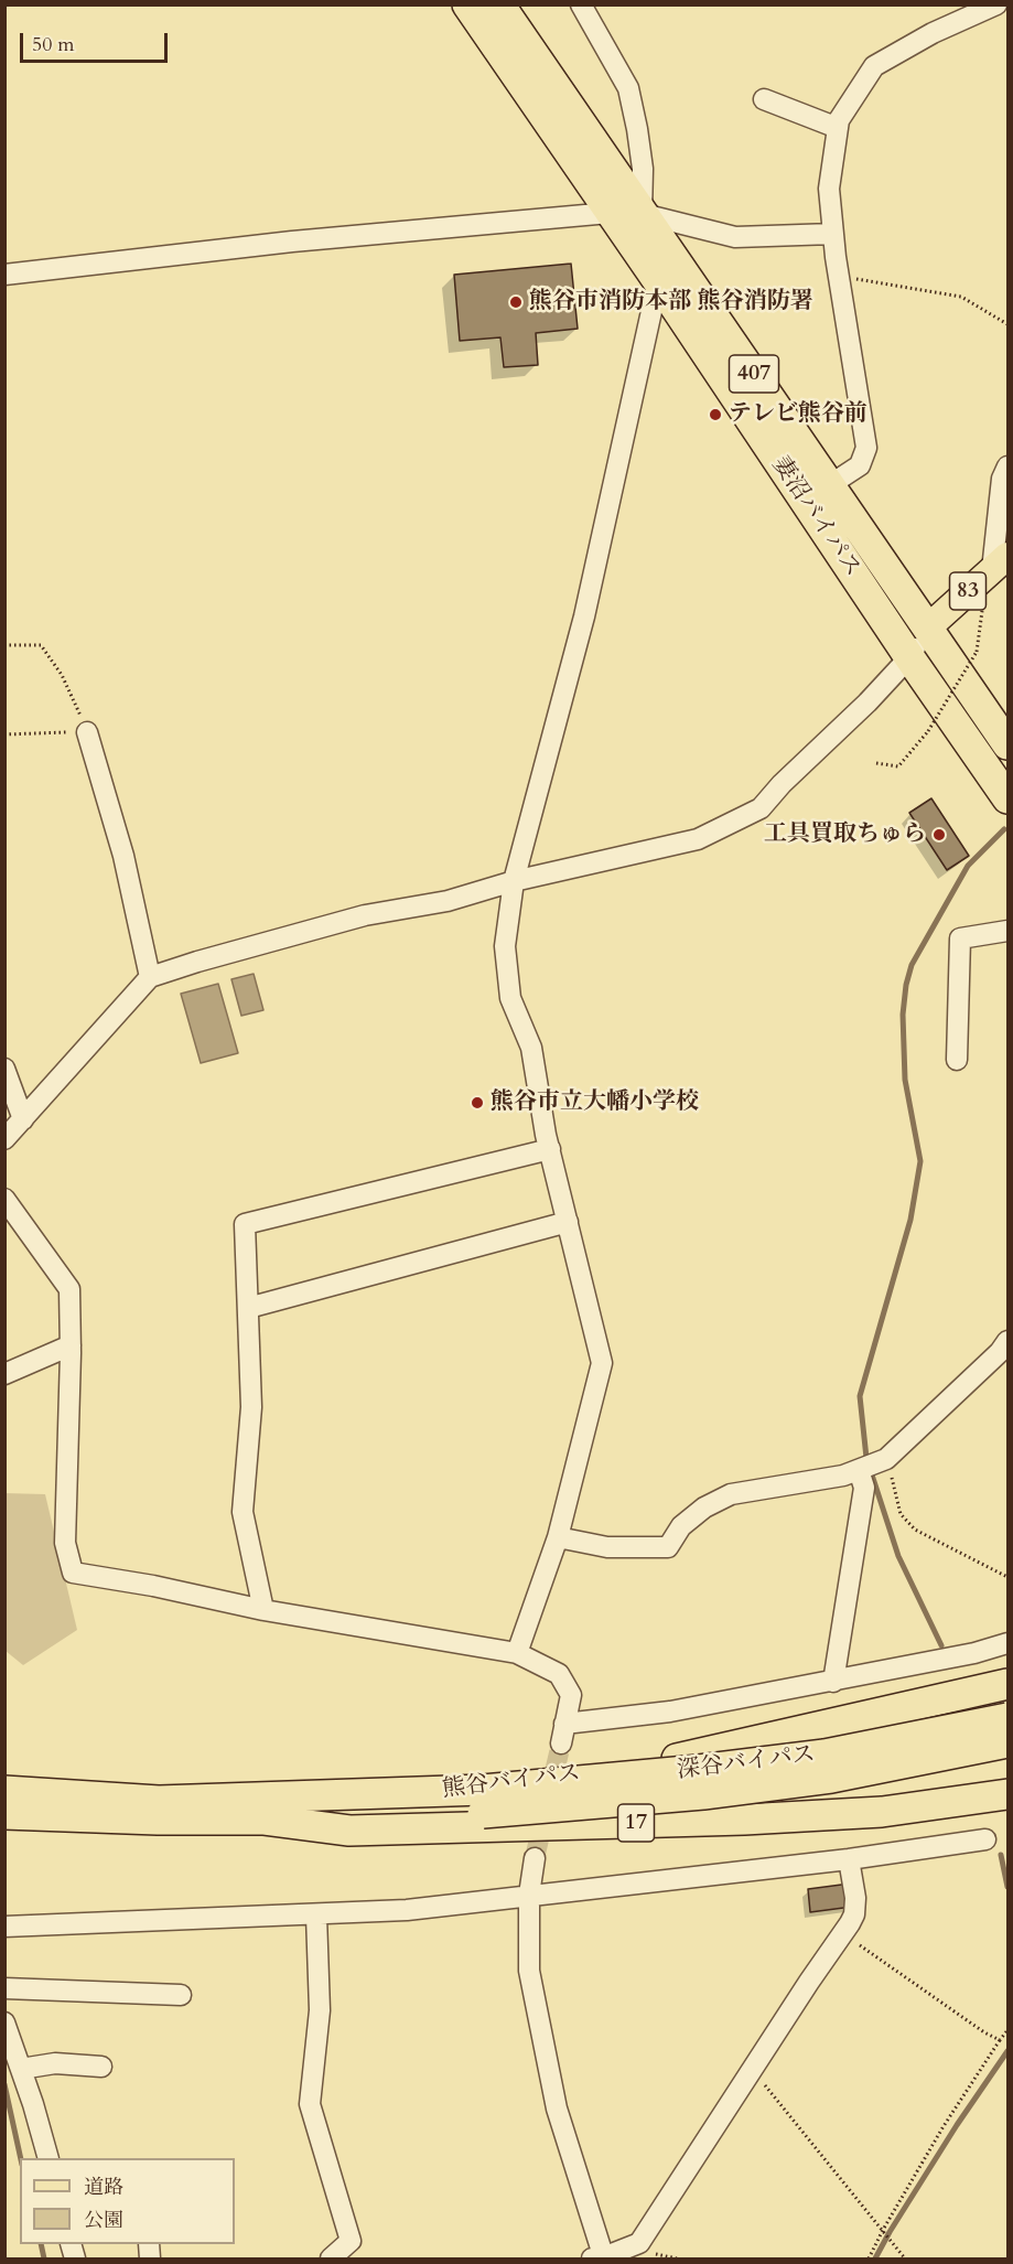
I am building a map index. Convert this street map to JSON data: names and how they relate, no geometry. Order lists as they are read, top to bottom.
{
  "streets": {
    "highway": [
      "407",
      "妻沼バイパス",
      "深谷バイパス",
      "熊谷バイパス",
      "17"
    ],
    "main road": ["83"]
  },
  "crossings": [
    ["妻沼バイパス", "83"],
    ["深谷バイパス", "熊谷バイパス"],
    ["熊谷バイパス", "17"]
  ],
  "places": [
    "熊谷市消防本部 熊谷消防署",
    "テレビ熊谷前",
    "工具買取ちゅら",
    "熊谷市立大幡小学校"
  ],
  "legend": ["道路", "公園"],
  "scale_bar": "50 m"
}
